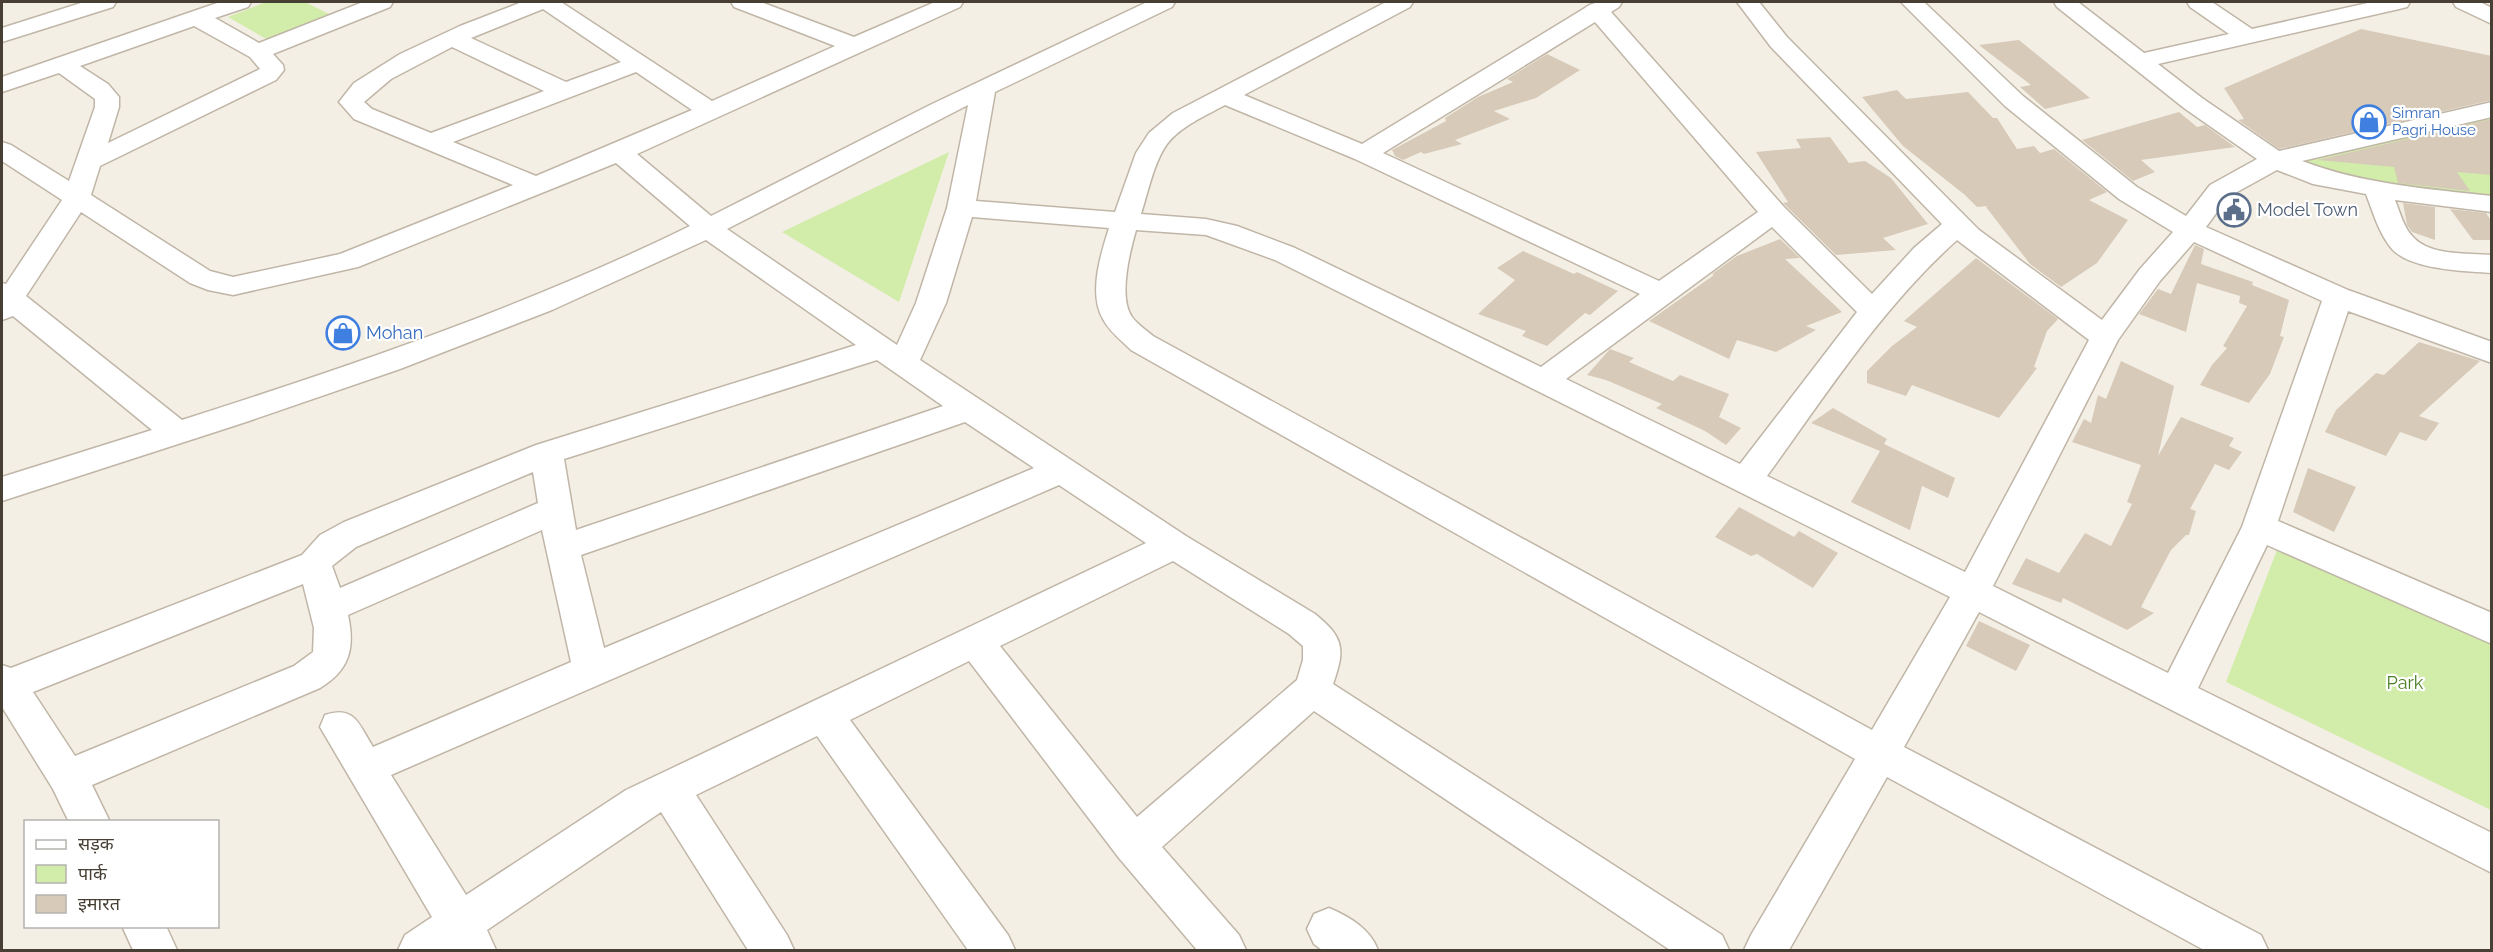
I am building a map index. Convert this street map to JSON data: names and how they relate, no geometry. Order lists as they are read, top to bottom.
{
  "parks": ["Park"],
  "places": {
    "shop": ["Simran Pagri House", "Mohan"],
    "public building": ["Model Town"]
  },
  "legend": ["सड़क", "पार्क", "इमारत"]
}
